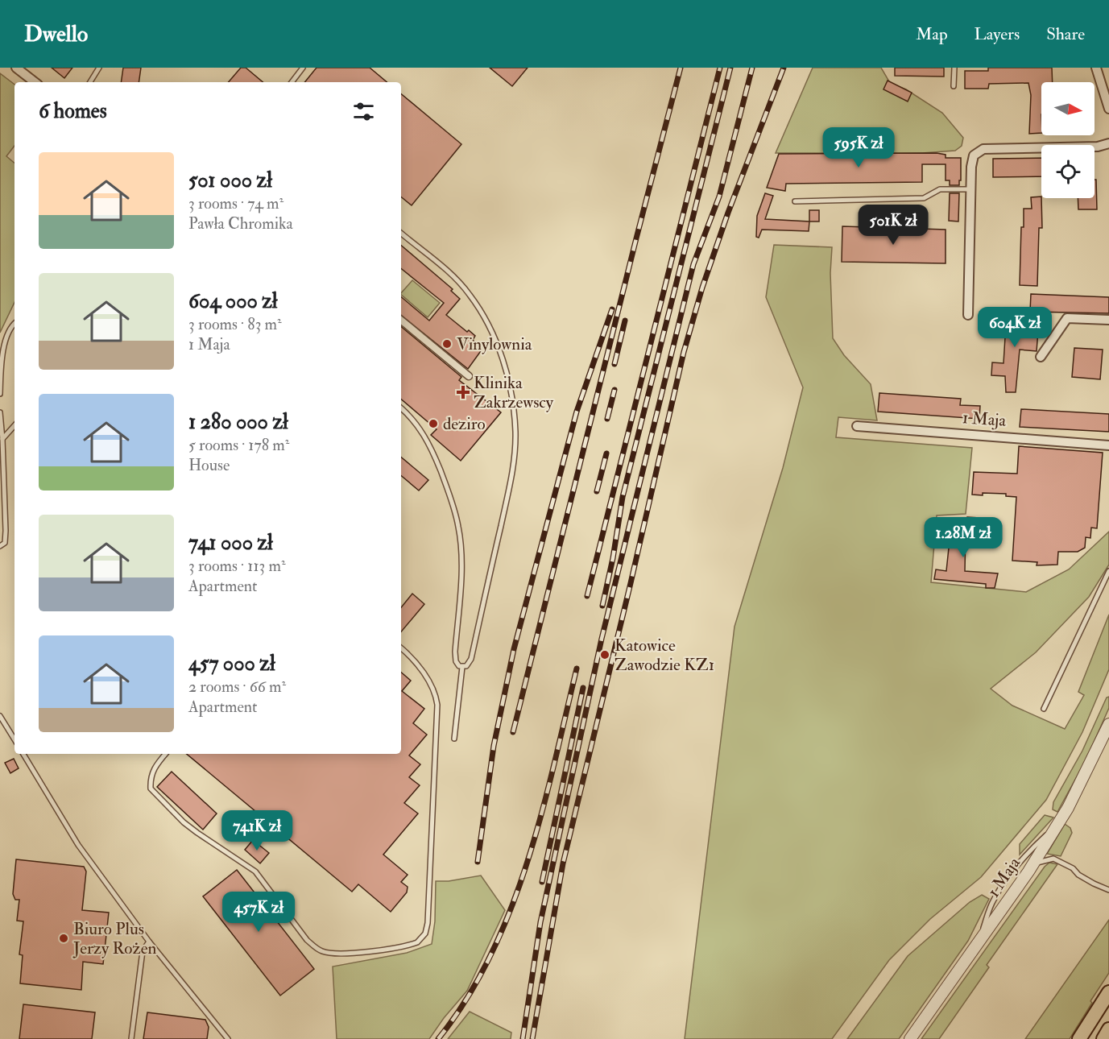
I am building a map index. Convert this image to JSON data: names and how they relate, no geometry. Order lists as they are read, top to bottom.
{
  "streets": {
    "street": ["1 Maja"]
  },
  "places": {
    "other": [
      "Vinylownia",
      "deziro",
      "Katowice Zawodzie KZ1",
      "Biuro Plus Jerzy Rożen"
    ],
    "health": ["Klinika Zakrzewscy"]
  },
  "north": "right",
  "page": {
    "header": "Dwello",
    "nav": ["Map", "Layers", "Share"],
    "heading": "6 homes",
    "price": [
      "595K zł",
      "501K zł",
      "604K zł",
      "1.28M zł",
      "741K zł",
      "457K zł"
    ],
    "list": [
      {
        "name": "501 000 zł",
        "note": "3 rooms · 74 m² · Pawła Chromika"
      },
      {
        "name": "604 000 zł",
        "note": "3 rooms · 83 m² · 1 Maja"
      },
      {
        "name": "1 280 000 zł",
        "note": "5 rooms · 178 m² · House"
      },
      {
        "name": "741 000 zł",
        "note": "3 rooms · 113 m² · Apartment"
      },
      {
        "name": "457 000 zł",
        "note": "2 rooms · 66 m² · Apartment"
      }
    ]
  }
}
